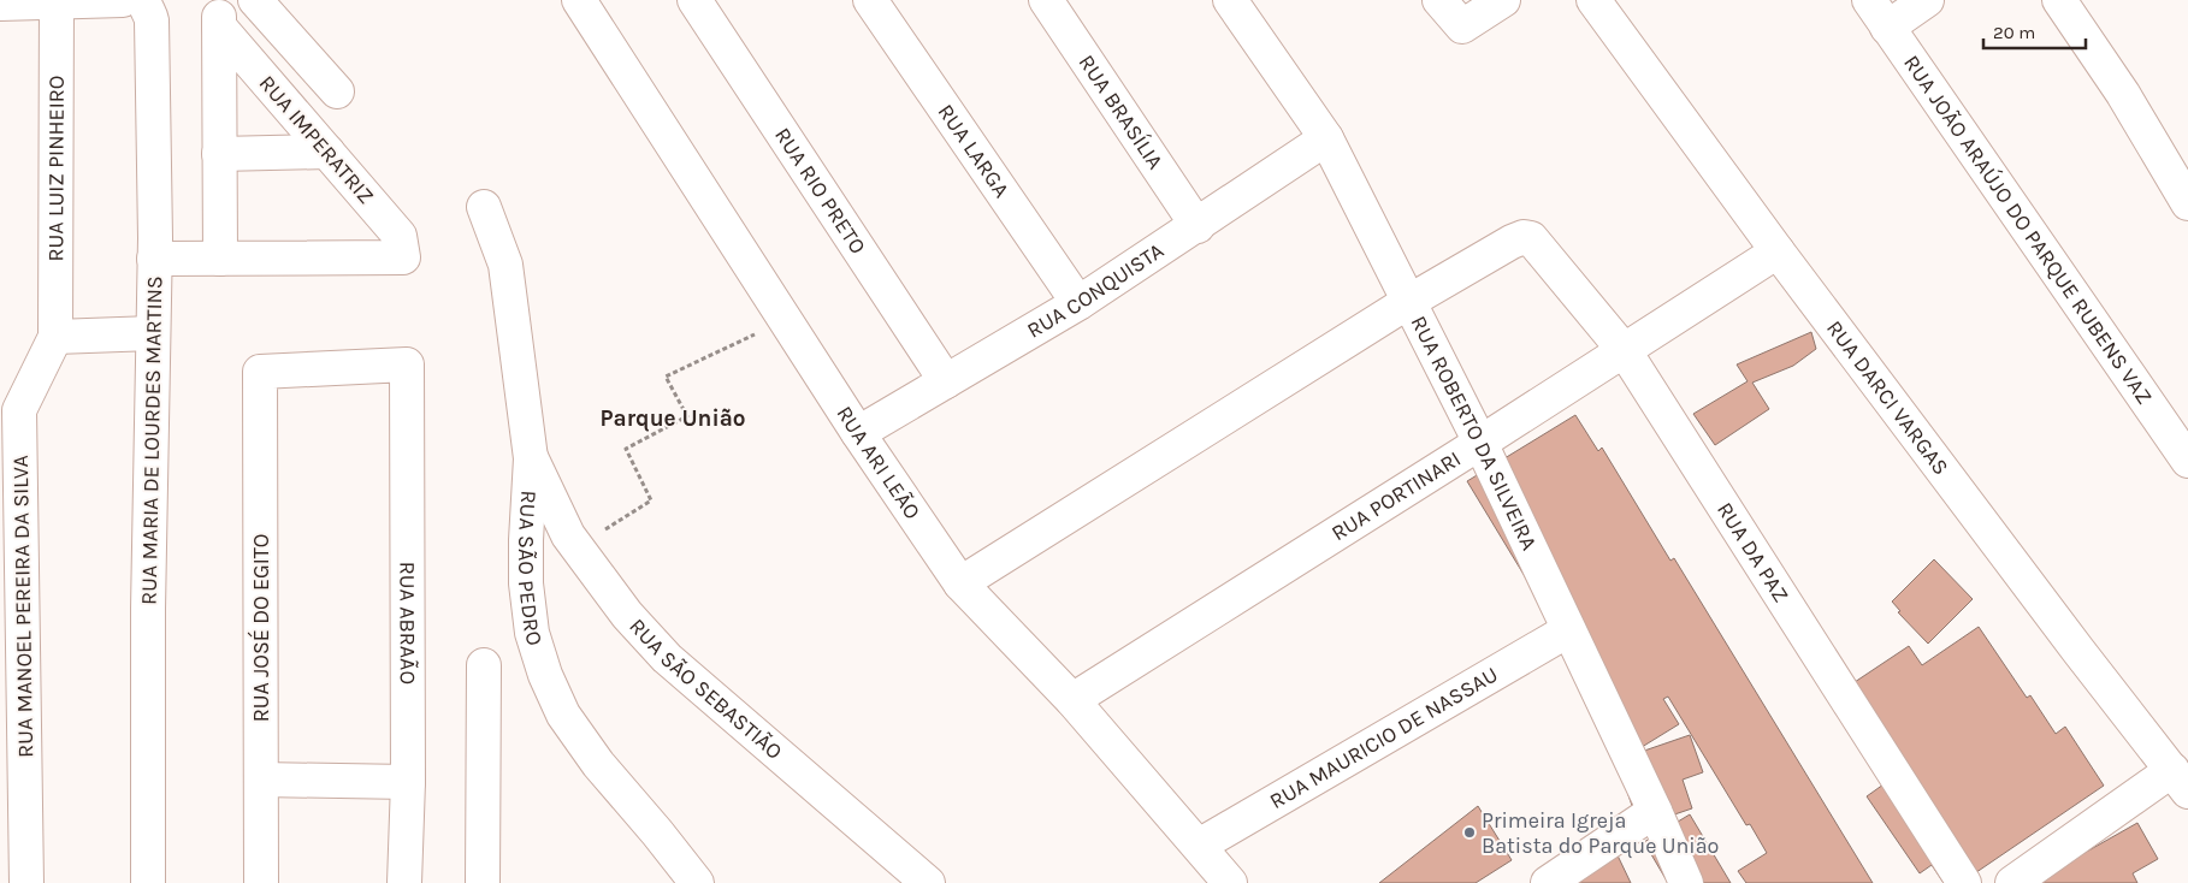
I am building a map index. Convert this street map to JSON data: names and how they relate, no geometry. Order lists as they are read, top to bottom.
{
  "streets": {
    "street": [
      "RUA BRASÍLIA",
      "RUA IMPERATRIZ",
      "RUA LARGA",
      "RUA LUIZ PINHEIRO",
      "RUA RIO PRETO",
      "RUA JOÃO ARAÚJO DO PARQUE RUBENS VAZ",
      "RUA CONQUISTA",
      "RUA DARCI VARGAS",
      "RUA ROBERTO DA SILVEIRA",
      "RUA MARIA DE LOURDES MARTINS",
      "RUA ARI LEÃO",
      "RUA PORTINARI",
      "RUA DA PAZ",
      "RUA SÃO PEDRO",
      "RUA MANOEL PEREIRA DA SILVA",
      "RUA ABRAÃO",
      "RUA JOSÉ DO EGITO",
      "RUA SÃO SEBASTIÃO",
      "RUA MAURICIO DE NASSAU"
    ]
  },
  "crossings": [
    ["RUA BRASÍLIA", "RUA CONQUISTA"],
    ["RUA LARGA", "RUA CONQUISTA"],
    ["RUA LUIZ PINHEIRO", "RUA MANOEL PEREIRA DA SILVA"],
    ["RUA RIO PRETO", "RUA CONQUISTA"],
    ["RUA CONQUISTA", "RUA ROBERTO DA SILVEIRA"],
    ["RUA CONQUISTA", "RUA ARI LEÃO"],
    ["RUA DARCI VARGAS", "RUA PORTINARI"],
    ["RUA ROBERTO DA SILVEIRA", "RUA PORTINARI"],
    ["RUA ROBERTO DA SILVEIRA", "RUA DA PAZ"],
    ["RUA ROBERTO DA SILVEIRA", "RUA MAURICIO DE NASSAU"],
    ["RUA ARI LEÃO", "RUA PORTINARI"],
    ["RUA ARI LEÃO", "RUA MAURICIO DE NASSAU"],
    ["RUA PORTINARI", "RUA DA PAZ"],
    ["RUA SÃO PEDRO", "RUA SÃO SEBASTIÃO"],
    ["RUA ABRAÃO", "RUA JOSÉ DO EGITO"]
  ],
  "districts": ["Parque União"],
  "places": ["Primeira Igreja Batista do Parque União"],
  "scale_bar": "20 m"
}
